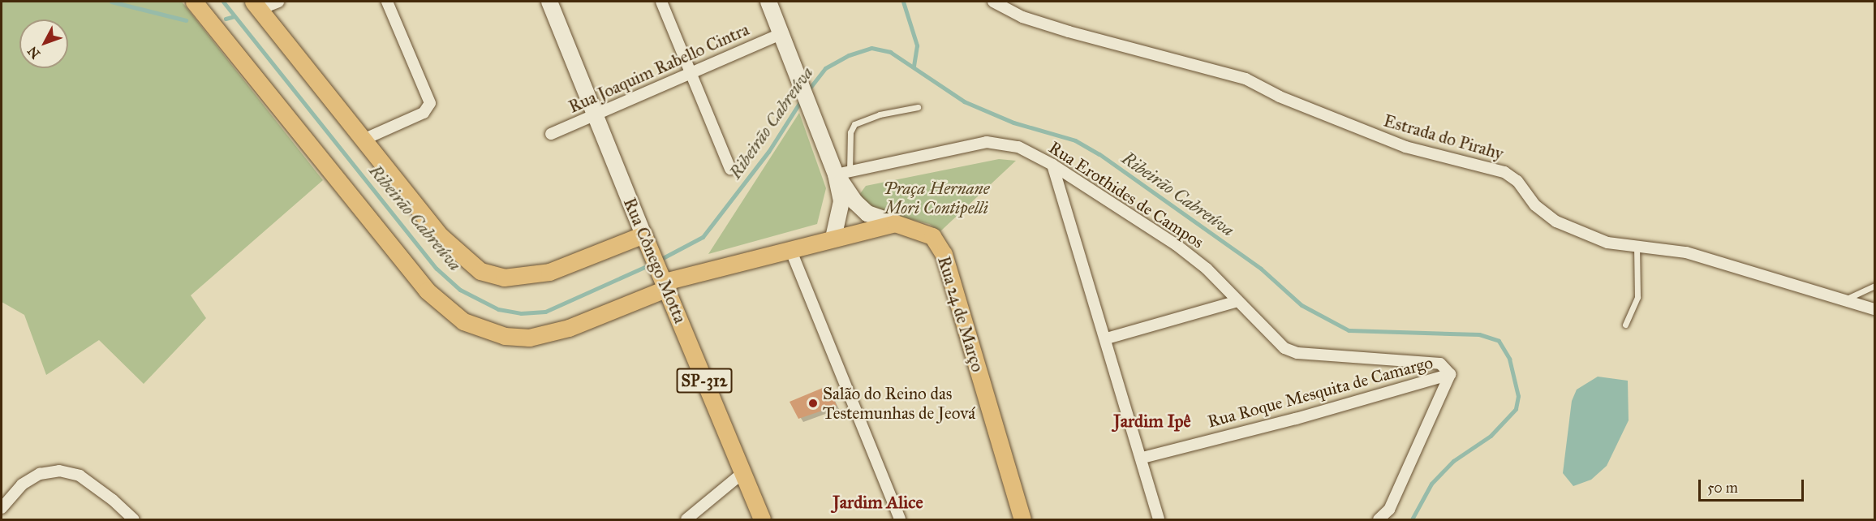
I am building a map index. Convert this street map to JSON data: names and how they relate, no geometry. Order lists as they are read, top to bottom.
{
  "streets": {
    "main road": ["Rua Cônego Motta", "Rua 24 de Março", "SP-312"],
    "street": [
      "Rua Joaquim Rabello Cintra",
      "Estrada do Pirahy",
      "Rua Erothides de Campos",
      "Rua Roque Mesquita de Camargo"
    ]
  },
  "crossings": [
    ["Rua Joaquim Rabello Cintra", "Rua Cônego Motta"],
    ["Rua Erothides de Campos", "Rua Roque Mesquita de Camargo"]
  ],
  "districts": ["Jardim Ipê", "Jardim Alice"],
  "water": ["Ribeirão Cabreúva"],
  "parks": ["Praça Hernane Mori Contipelli"],
  "places": ["Salão do Reino das Testemunhas de Jeová"],
  "scale_bar": "50 m",
  "north": "bottom left"
}
